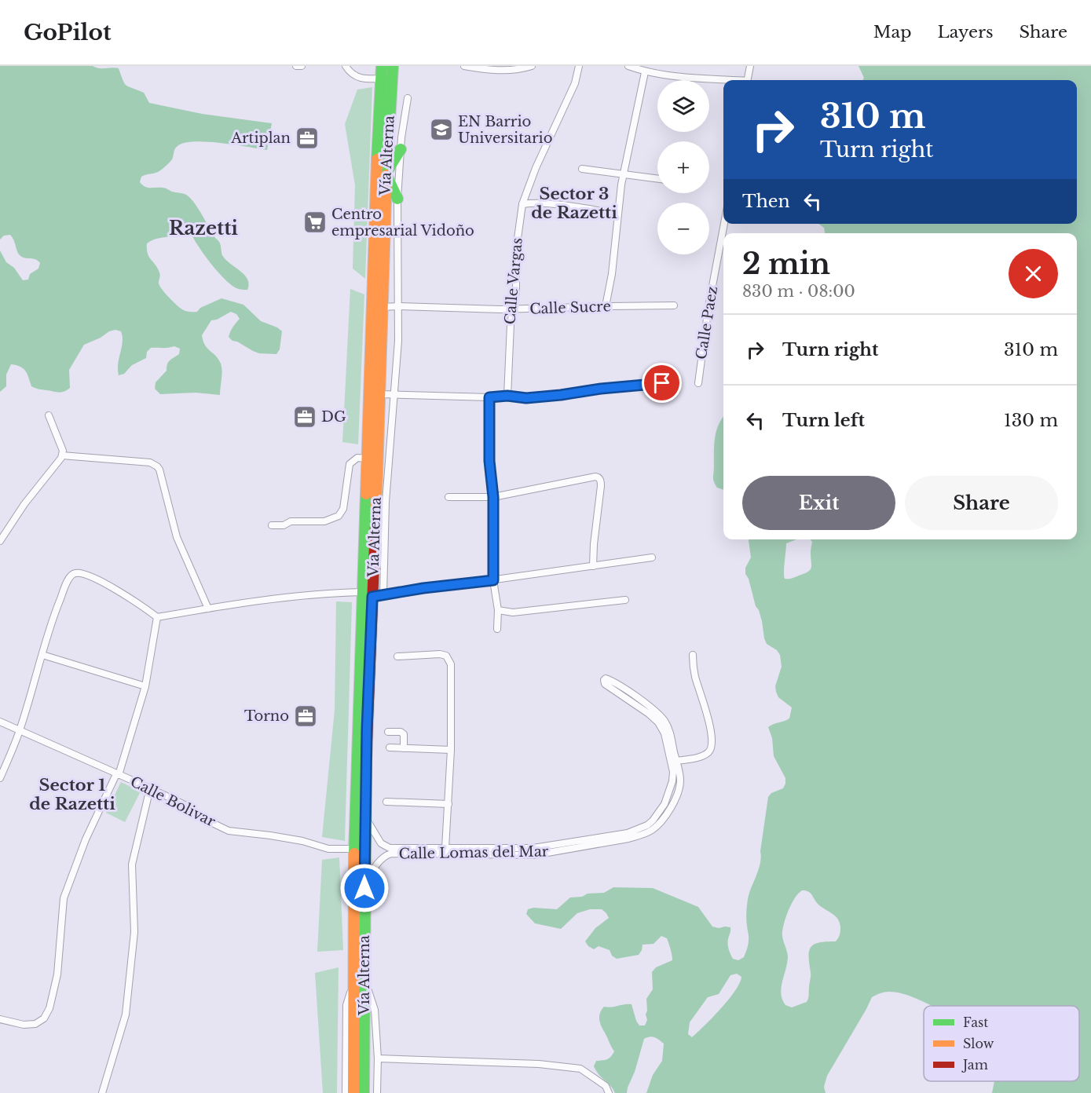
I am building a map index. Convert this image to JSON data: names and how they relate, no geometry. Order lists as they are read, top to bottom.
{
  "streets": {
    "highway": ["Vía Alterna"],
    "street": [
      "Calle Vargas",
      "Calle Sucre",
      "Calle Paez",
      "Calle Bolivar",
      "Calle Lomas del Mar"
    ]
  },
  "crossings": [
    ["Vía Alterna", "Calle Sucre"],
    ["Vía Alterna", "Calle Bolivar"],
    ["Vía Alterna", "Calle Lomas del Mar"],
    ["Calle Vargas", "Calle Sucre"]
  ],
  "districts": ["Sector 3 de Razetti", "Razetti", "Sector 1 de Razetti"],
  "places": {
    "school or university": ["EN Barrio Universitario"],
    "office": ["Artiplan", "DG", "Torno"],
    "supermarket": ["Centro empresarial Vidoño"]
  },
  "legend": ["Fast", "Slow", "Jam"],
  "page": {
    "header": "GoPilot",
    "nav": ["Map", "Layers", "Share"],
    "map_buttons": ["+", "−"],
    "turn": ["310 m", "Turn right"],
    "then": "Then",
    "heading": ["2 min", "830 m · 08:00"],
    "list": [
      {
        "name": "Turn right",
        "value": "310 m"
      },
      {
        "name": "Turn left",
        "value": "130 m"
      }
    ],
    "buttons": ["Exit", "Share"]
  }
}
